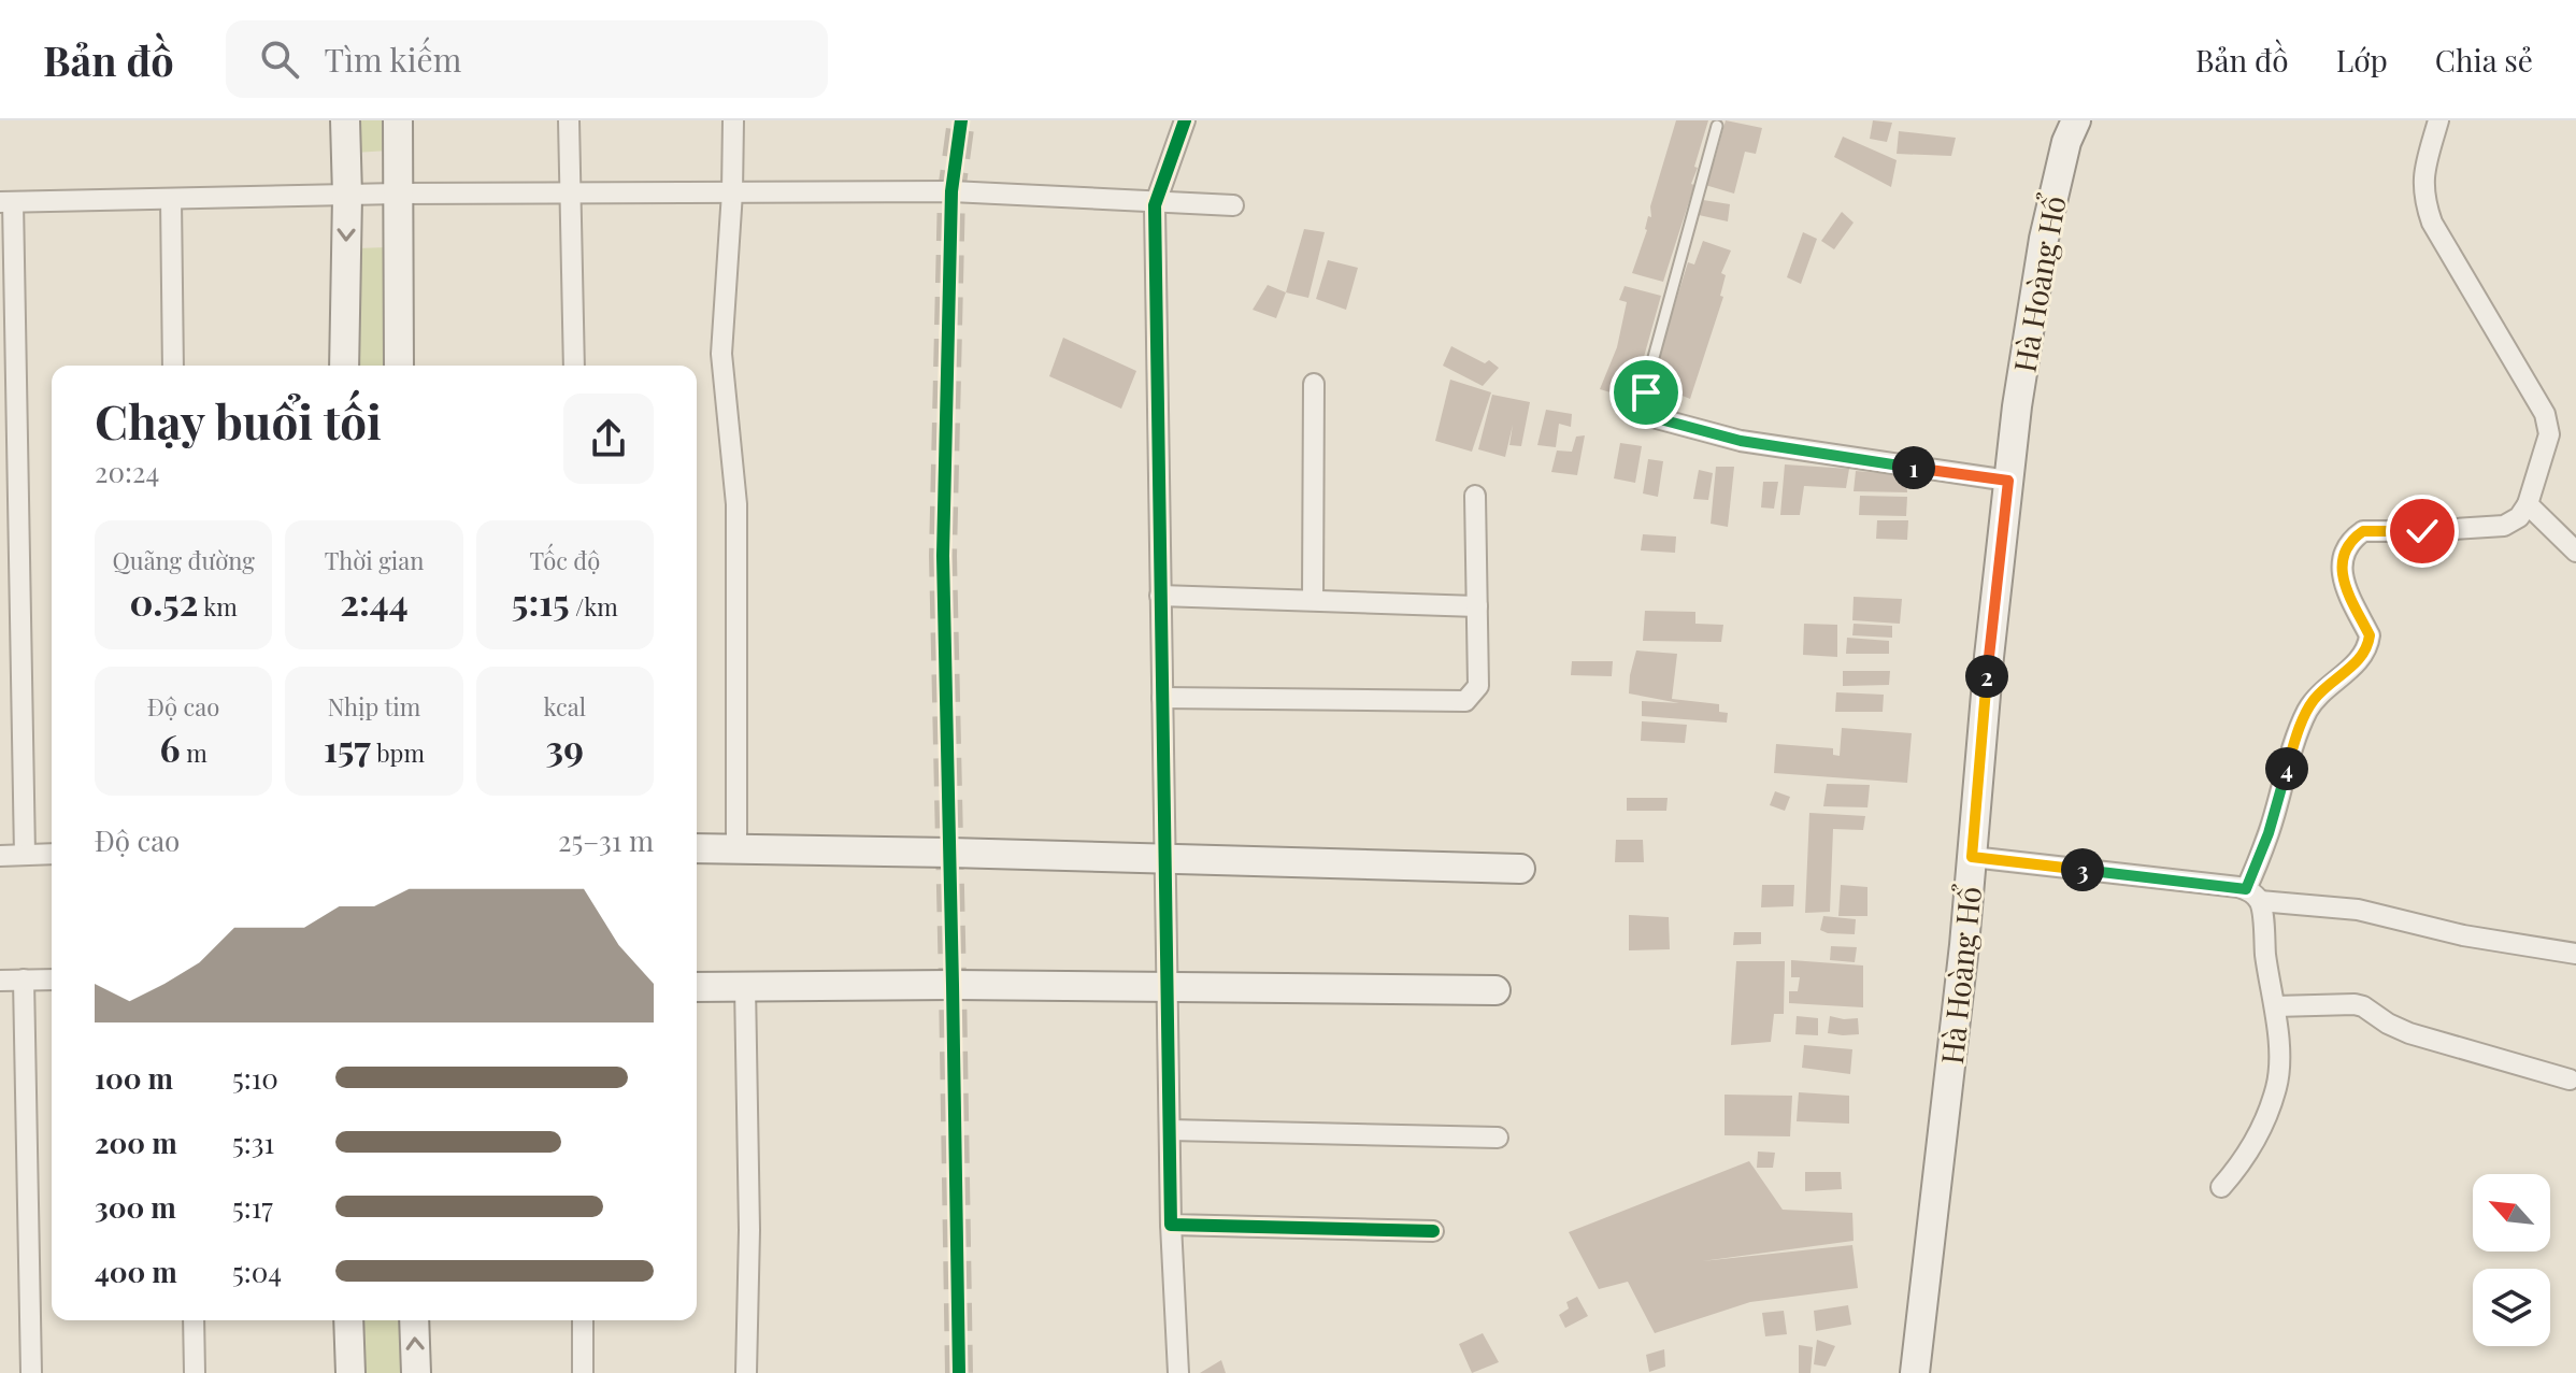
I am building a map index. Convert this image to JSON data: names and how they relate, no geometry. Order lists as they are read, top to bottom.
{
  "streets": {
    "street": ["Hà Hoàng Hổ"]
  },
  "north": "top left",
  "page": {
    "header": "Bản đồ",
    "search": "Tìm kiếm",
    "nav": ["Bản đồ", "Lớp", "Chia sẻ"],
    "heading": ["Chạy buổi tối", "20:24"],
    "pins": [
      "1",
      "2",
      "4",
      "3"
    ],
    "stats": [
      ["Quãng đường", "0.52 km"],
      ["Thời gian", "2:44"],
      ["Tốc độ", "5:15 /km"],
      ["Độ cao", "6 m"],
      ["Nhịp tim", "157 bpm"],
      ["kcal", "39"]
    ],
    "chart": ["Độ cao", "25–31 m"],
    "list": [
      {
        "name": "100 m",
        "note": "5:10"
      },
      {
        "name": "200 m",
        "note": "5:31"
      },
      {
        "name": "300 m",
        "note": "5:17"
      },
      {
        "name": "400 m",
        "note": "5:04"
      }
    ]
  }
}
